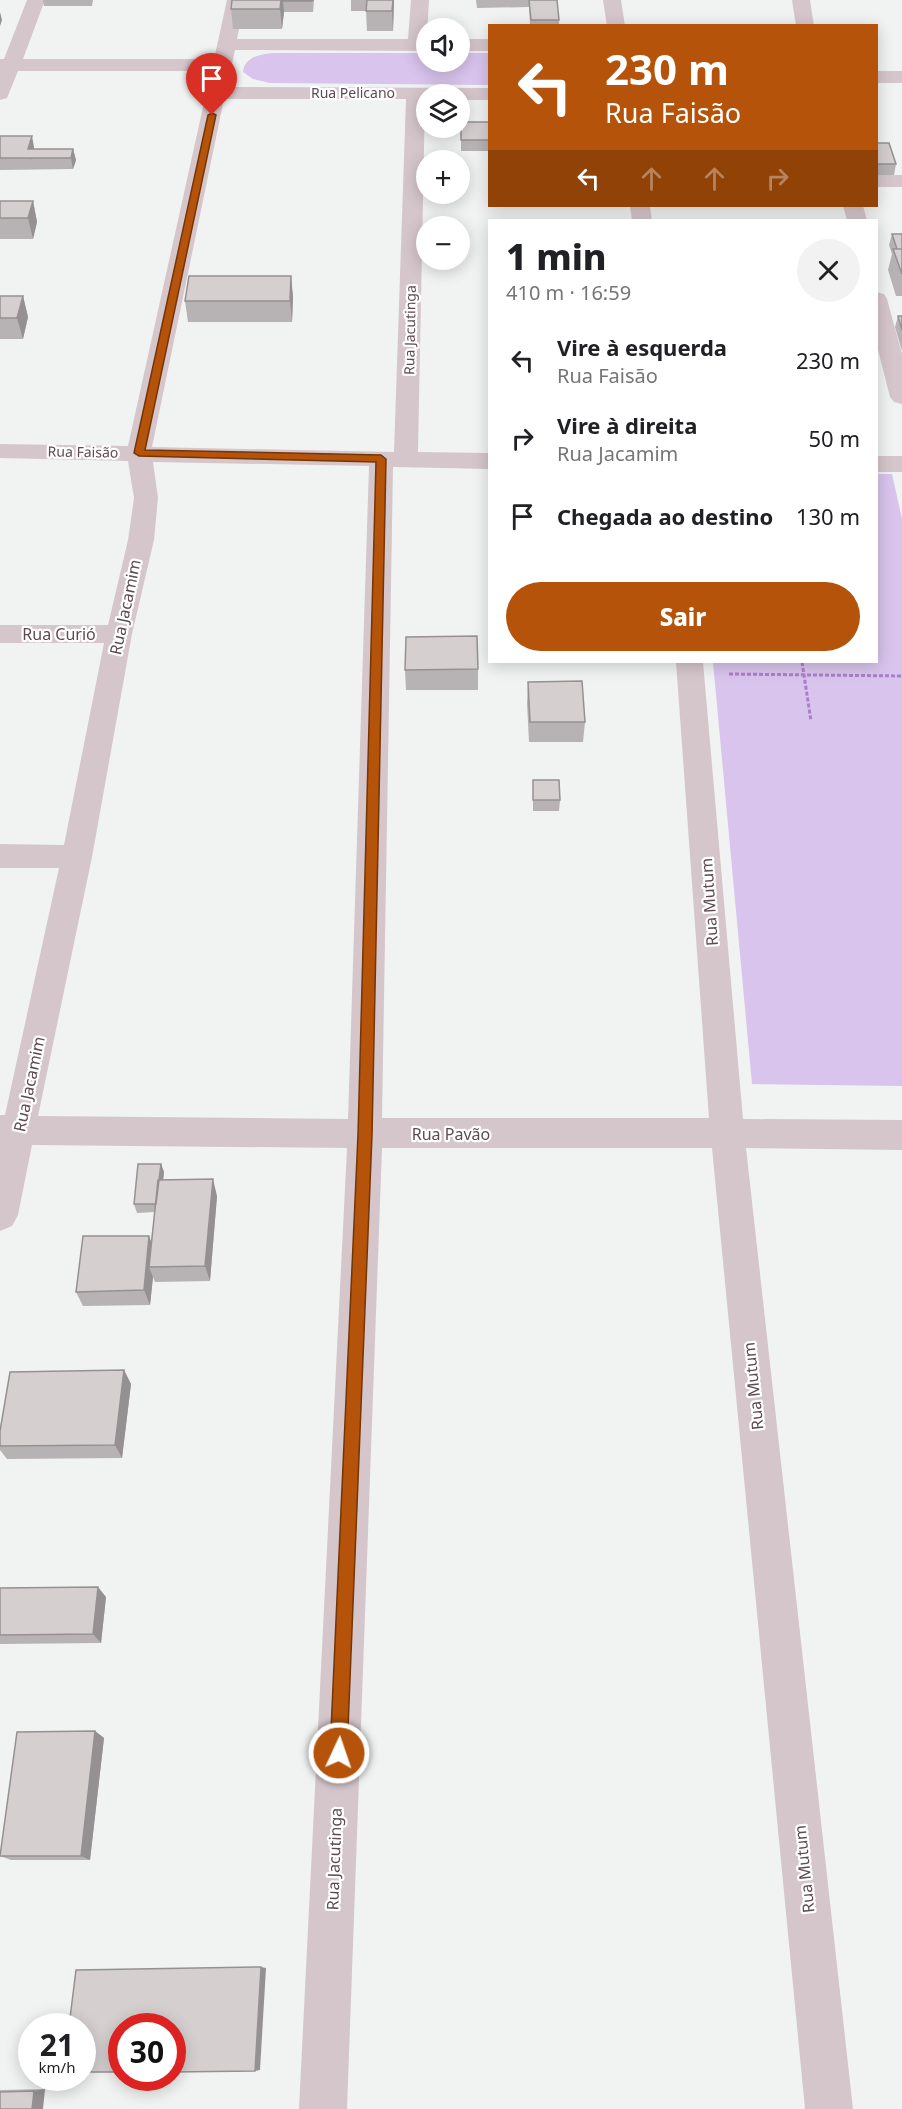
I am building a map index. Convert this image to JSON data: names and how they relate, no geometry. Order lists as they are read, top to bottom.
{
  "streets": {
    "street": [
      "Rua Pelicano",
      "Rua Jacutinga",
      "Rua Faisão",
      "Rua Jacamim",
      "Rua Curió",
      "Rua Mutum",
      "Rua Pavão"
    ]
  },
  "crossings": [
    ["Rua Pelicano", "Rua Jacutinga"],
    ["Rua Pelicano", "Rua Jacamim"],
    ["Rua Jacutinga", "Rua Faisão"],
    ["Rua Jacutinga", "Rua Pavão"],
    ["Rua Faisão", "Rua Jacamim"],
    ["Rua Jacamim", "Rua Curió"],
    ["Rua Jacamim", "Rua Pavão"],
    ["Rua Mutum", "Rua Pavão"]
  ],
  "page": {
    "map_buttons": ["+", "−"],
    "turn": ["230 m", "Rua Faisão"],
    "heading": ["1 min", "410 m · 16:59"],
    "list": [
      {
        "name": "Vire à esquerda",
        "note": "Rua Faisão",
        "value": "230 m"
      },
      {
        "name": "Vire à direita",
        "note": "Rua Jacamim",
        "value": "50 m"
      },
      {
        "name": "Chegada ao destino",
        "value": "130 m"
      }
    ],
    "buttons": "Sair",
    "speed": "21 km/h",
    "limit": "30"
  }
}
